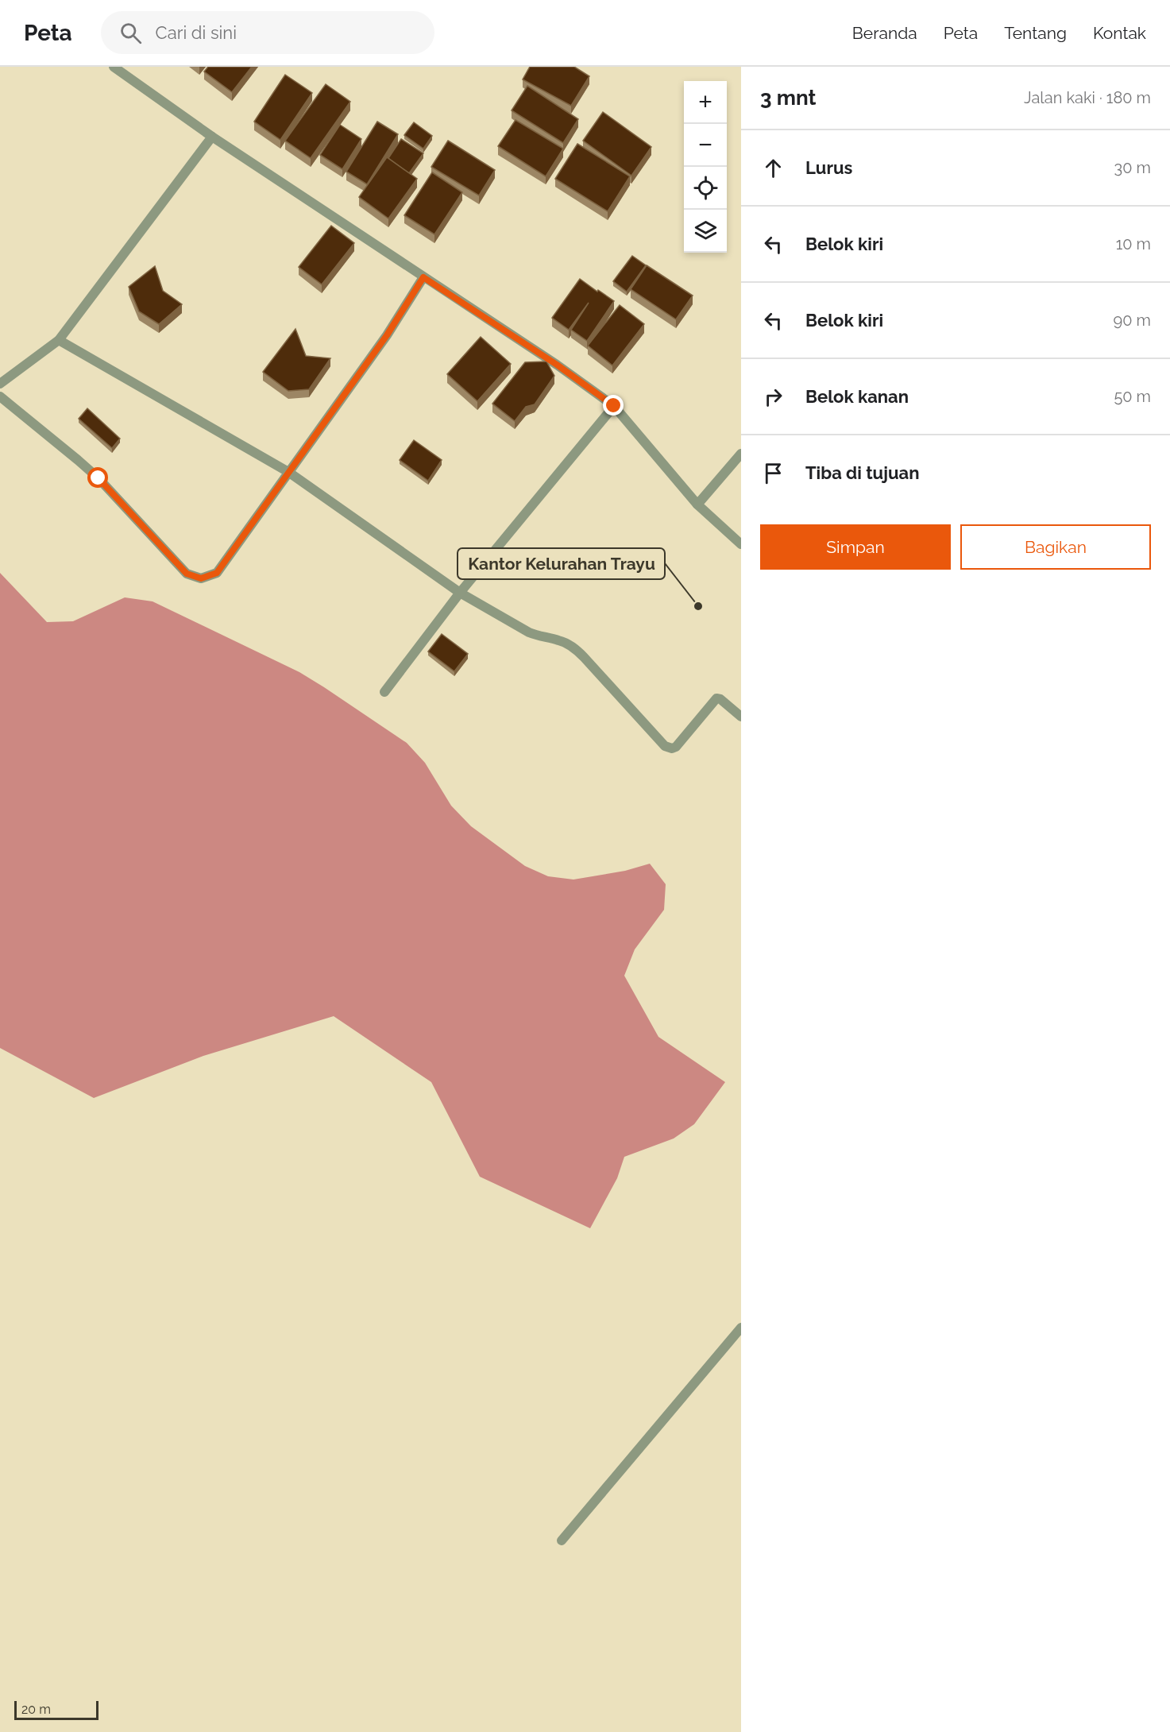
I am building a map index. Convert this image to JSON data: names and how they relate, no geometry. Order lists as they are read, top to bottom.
{
  "places": ["Kantor Kelurahan Trayu"],
  "scale_bar": "20 m",
  "page": {
    "header": "Peta",
    "search": "Cari di sini",
    "nav": [
      "Beranda",
      "Peta",
      "Tentang",
      "Kontak"
    ],
    "heading": ["3 mnt", "Jalan kaki · 180 m"],
    "map_buttons": ["+", "−"],
    "list": [
      ["Lurus", "30 m"],
      ["Belok kiri", "10 m"],
      ["Belok kiri", "90 m"],
      ["Belok kanan", "50 m"],
      "Tiba di tujuan"
    ],
    "buttons": ["Simpan", "Bagikan"],
    "scale": "20 m"
  }
}
